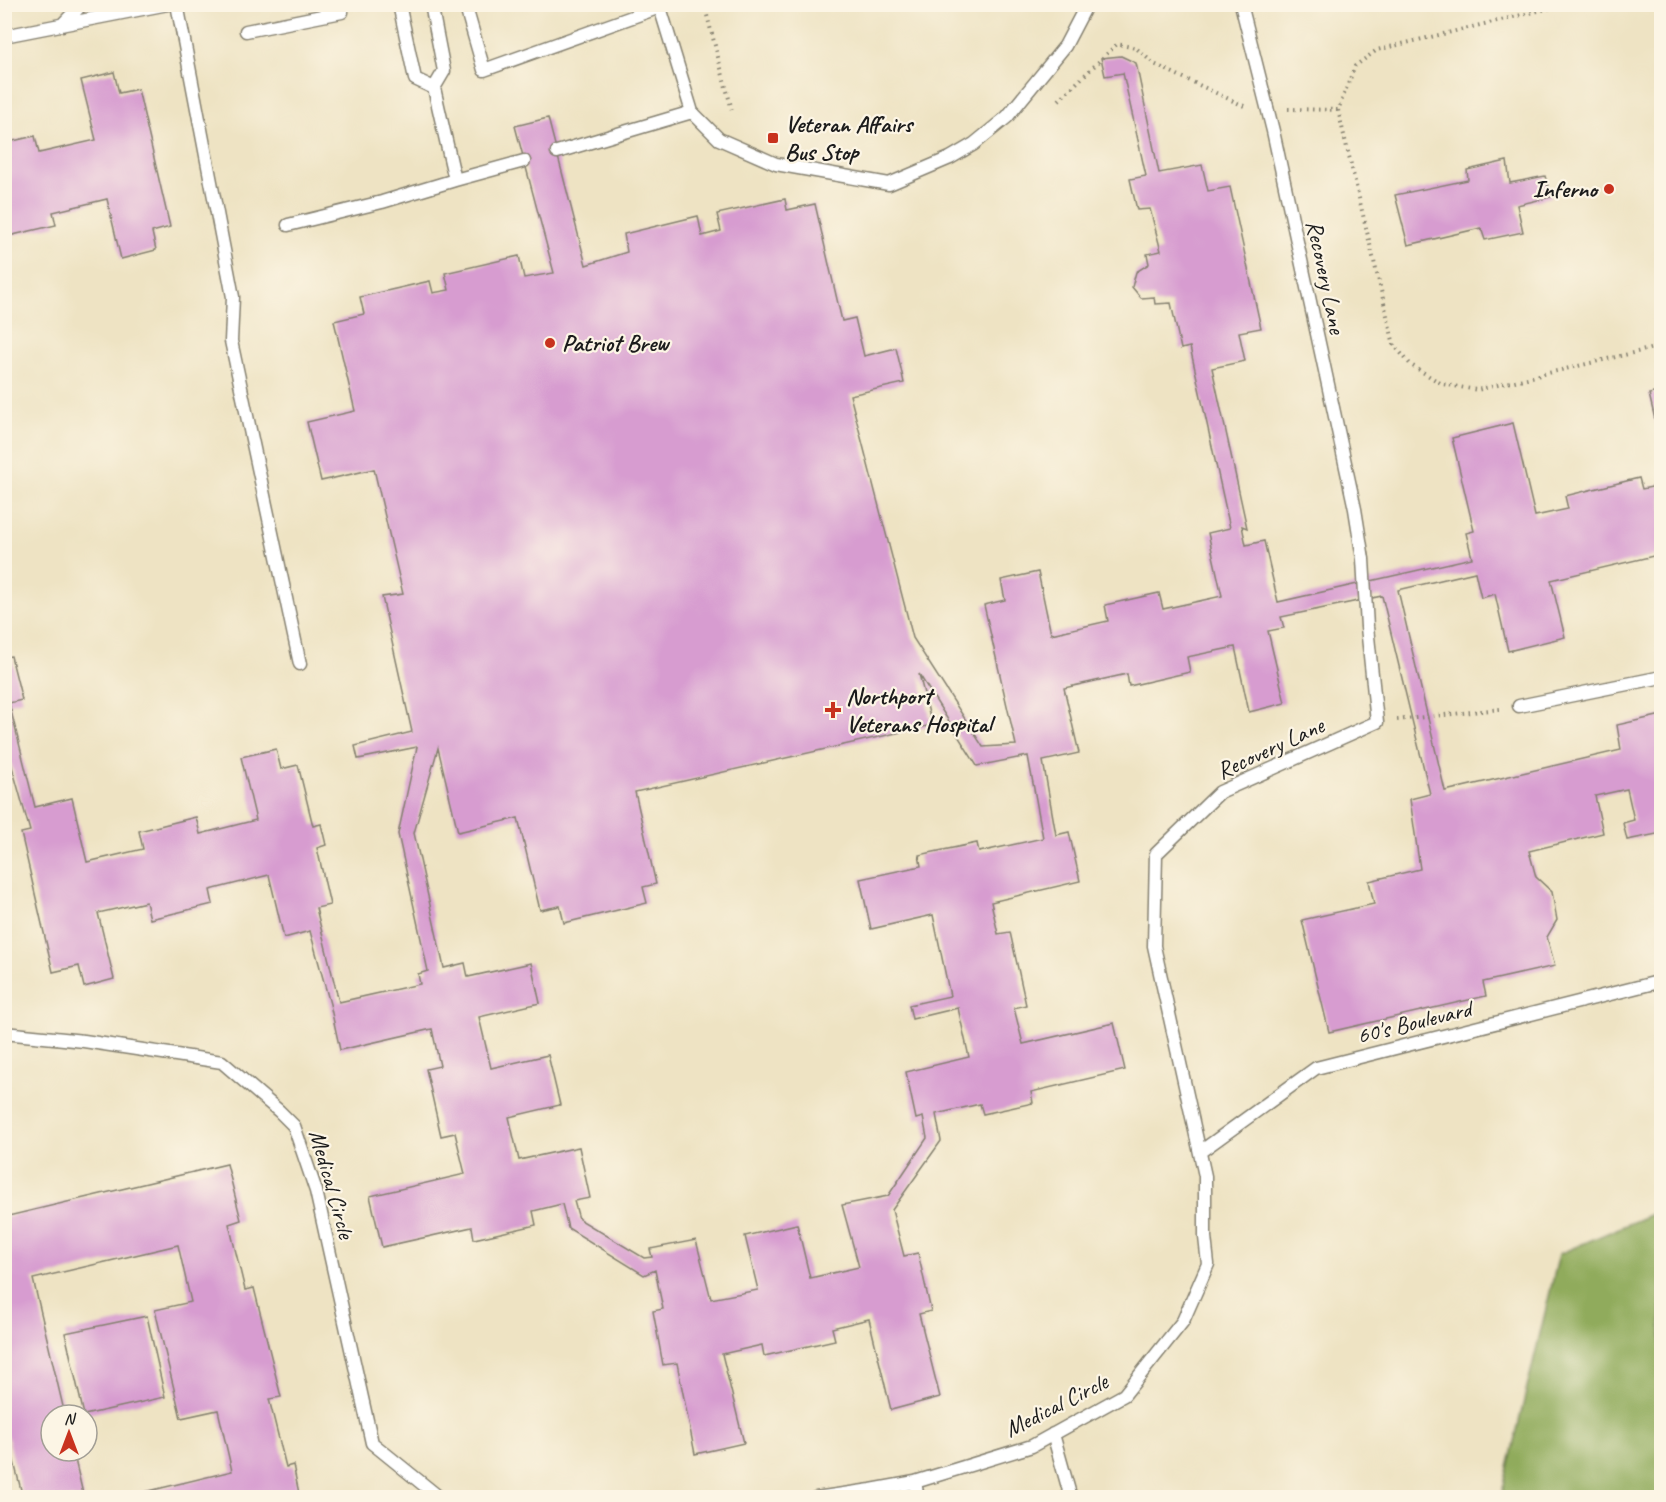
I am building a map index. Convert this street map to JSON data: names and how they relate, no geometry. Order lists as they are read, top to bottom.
{
  "streets": {
    "lane": ["Recovery Lane", "60's Boulevard", "Medical Circle"]
  },
  "crossings": [
    ["Recovery Lane", "60's Boulevard"],
    ["Recovery Lane", "Medical Circle"],
    ["60's Boulevard", "Medical Circle"]
  ],
  "places": {
    "transit": ["Veteran Affairs Bus Stop"],
    "other": ["Inferno", "Patriot Brew"],
    "health": ["Northport Veterans Hospital"]
  },
  "north": "top"
}
